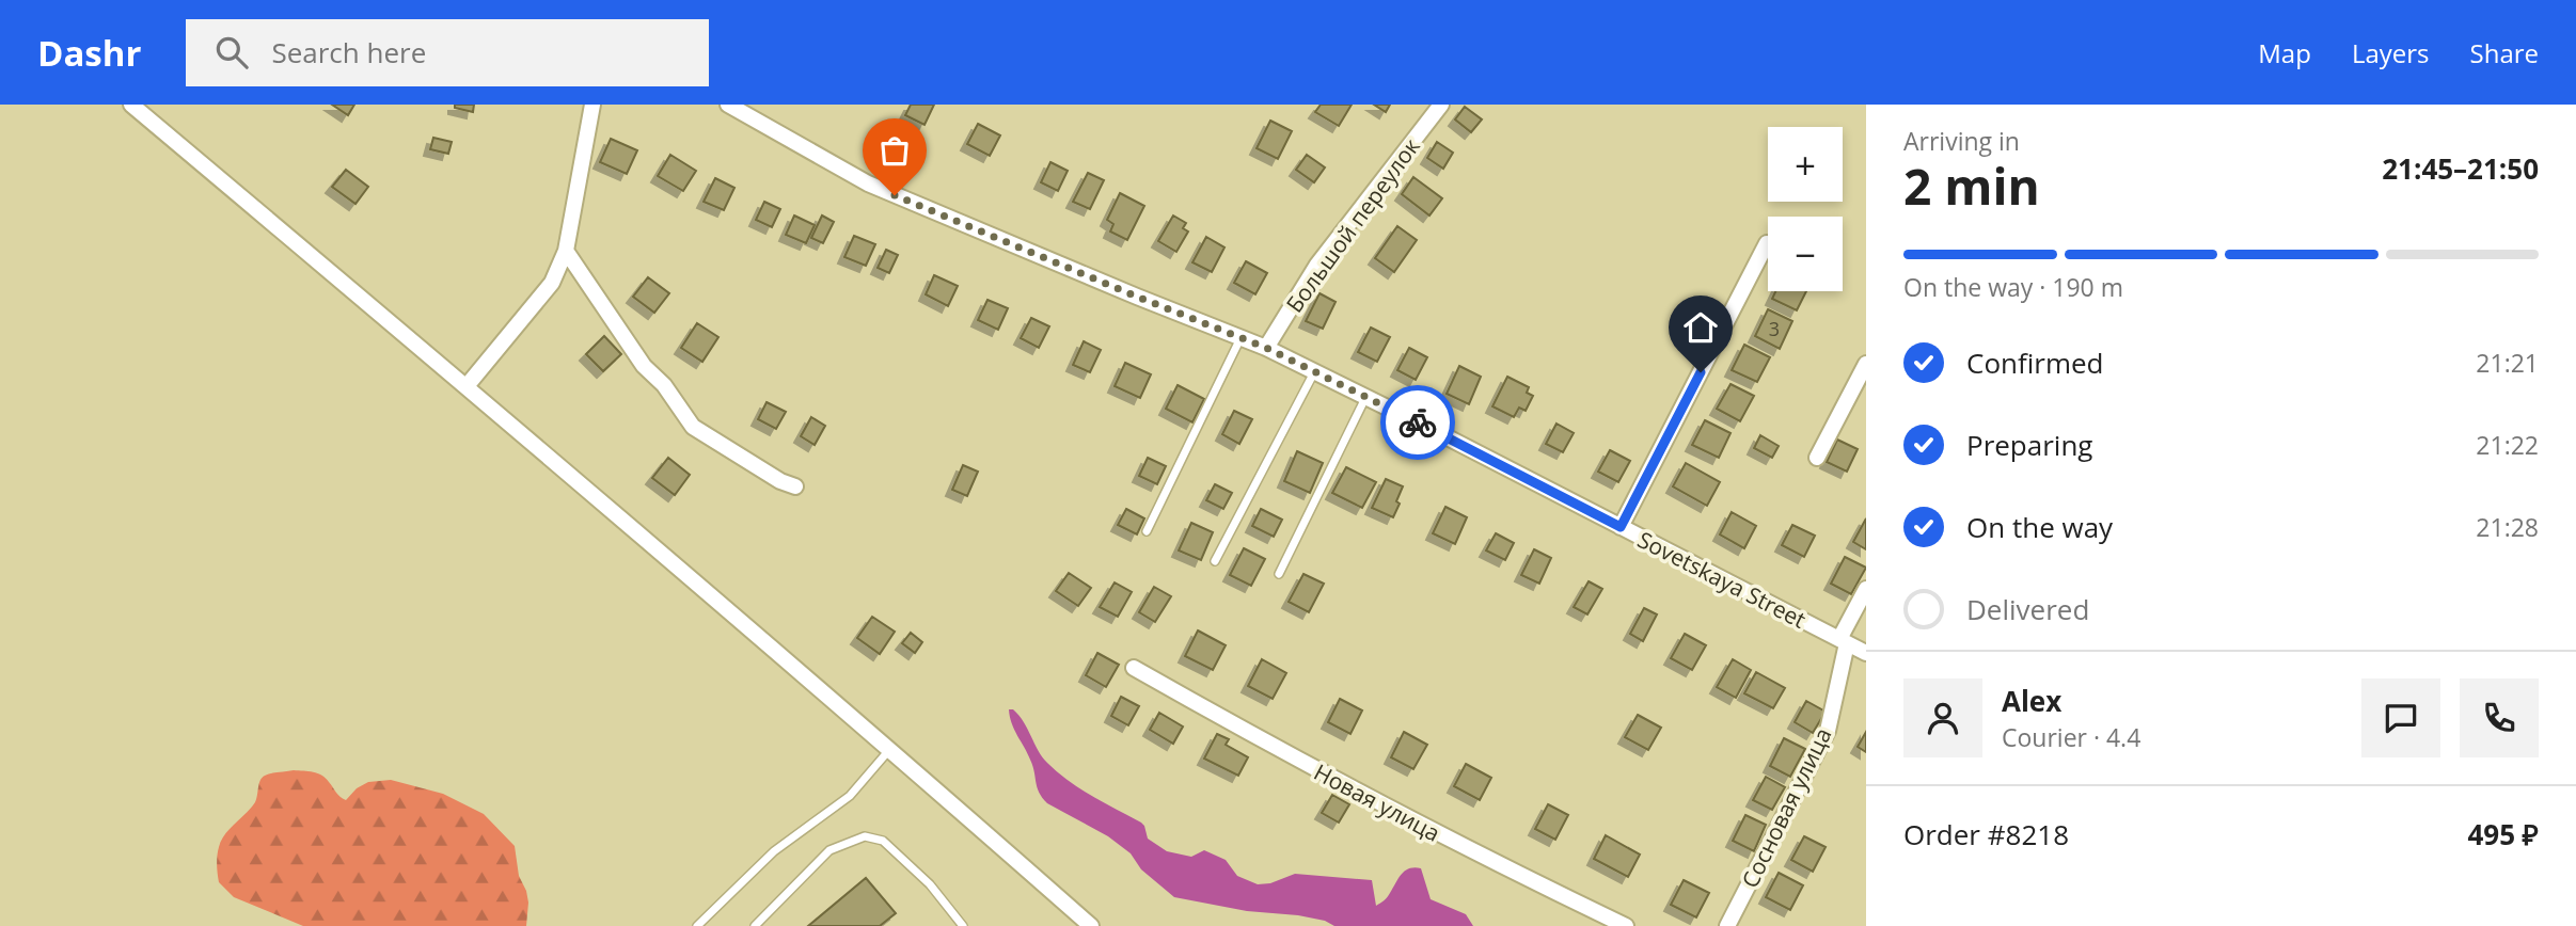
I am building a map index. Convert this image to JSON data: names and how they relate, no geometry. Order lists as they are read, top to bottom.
{
  "streets": {
    "street": [
      "Большой переулок",
      "Sovetskaya Street",
      "Новая улица",
      "Сосновая улица"
    ]
  },
  "crossings": [
    ["Большой переулок", "Sovetskaya Street"],
    ["Sovetskaya Street", "Сосновая улица"]
  ],
  "house_numbers": ["3"],
  "page": {
    "header": "Dashr",
    "search": "Search here",
    "nav": ["Map", "Layers", "Share"],
    "heading": ["2 min", "Arriving in", "21:45–21:50"],
    "panel": [
      "Alex",
      "Courier · 4.4",
      "Order #8218",
      "495 ₽"
    ],
    "map_buttons": ["+", "−"],
    "bar": "On the way · 190 m",
    "list": [
      ["Confirmed", "21:21"],
      ["Preparing", "21:22"],
      ["On the way", "21:28"],
      "Delivered"
    ]
  }
}
